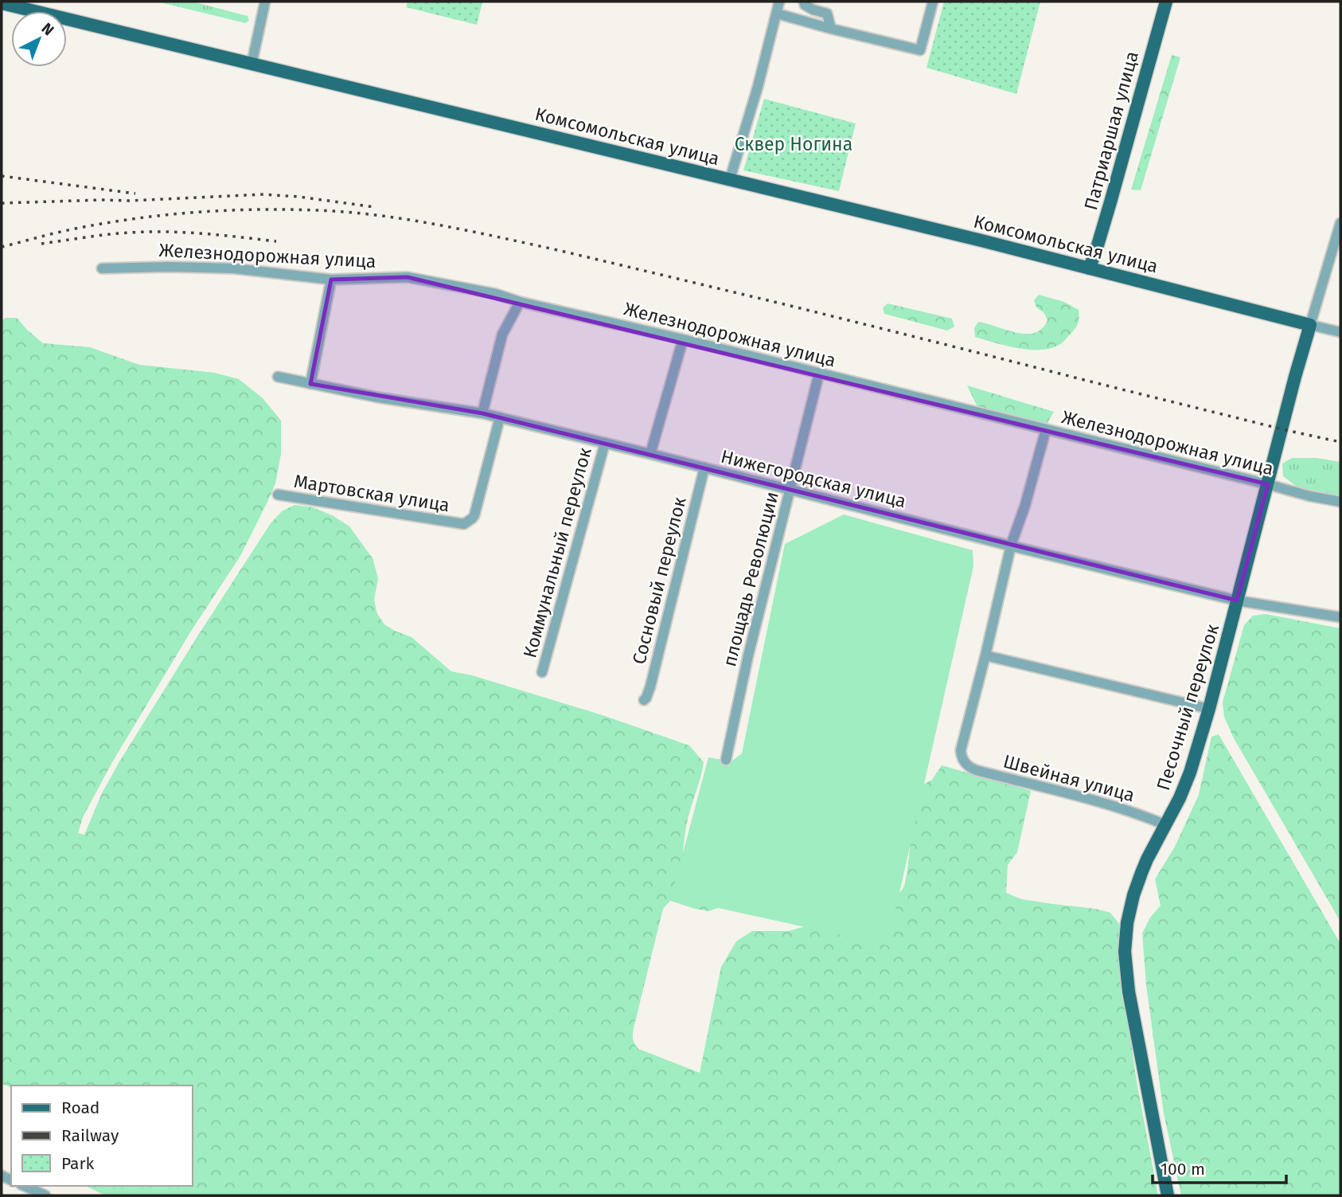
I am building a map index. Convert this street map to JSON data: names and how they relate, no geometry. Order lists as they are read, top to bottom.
{
  "streets": {
    "main road": ["Патриаршая улица", "Комсомольская улица", "Песочный переулок"],
    "street": [
      "Железнодорожная улица",
      "Нижегородская улица",
      "Мартовская улица",
      "Коммунальный переулок",
      "площадь Революции",
      "Сосновый переулок",
      "Швейная улица"
    ]
  },
  "crossings": [
    ["Патриаршая улица", "Комсомольская улица"],
    ["Комсомольская улица", "Песочный переулок"],
    ["Железнодорожная улица", "площадь Революции"],
    ["Железнодорожная улица", "Песочный переулок"],
    ["Нижегородская улица", "Мартовская улица"],
    ["Нижегородская улица", "Коммунальный переулок"],
    ["Нижегородская улица", "площадь Революции"],
    ["Нижегородская улица", "Сосновый переулок"],
    ["Нижегородская улица", "Песочный переулок"],
    ["Песочный переулок", "Швейная улица"]
  ],
  "parks": ["Сквер Ногина"],
  "legend": ["Road", "Railway", "Park"],
  "scale_bar": "100 m",
  "north": "top right"
}
